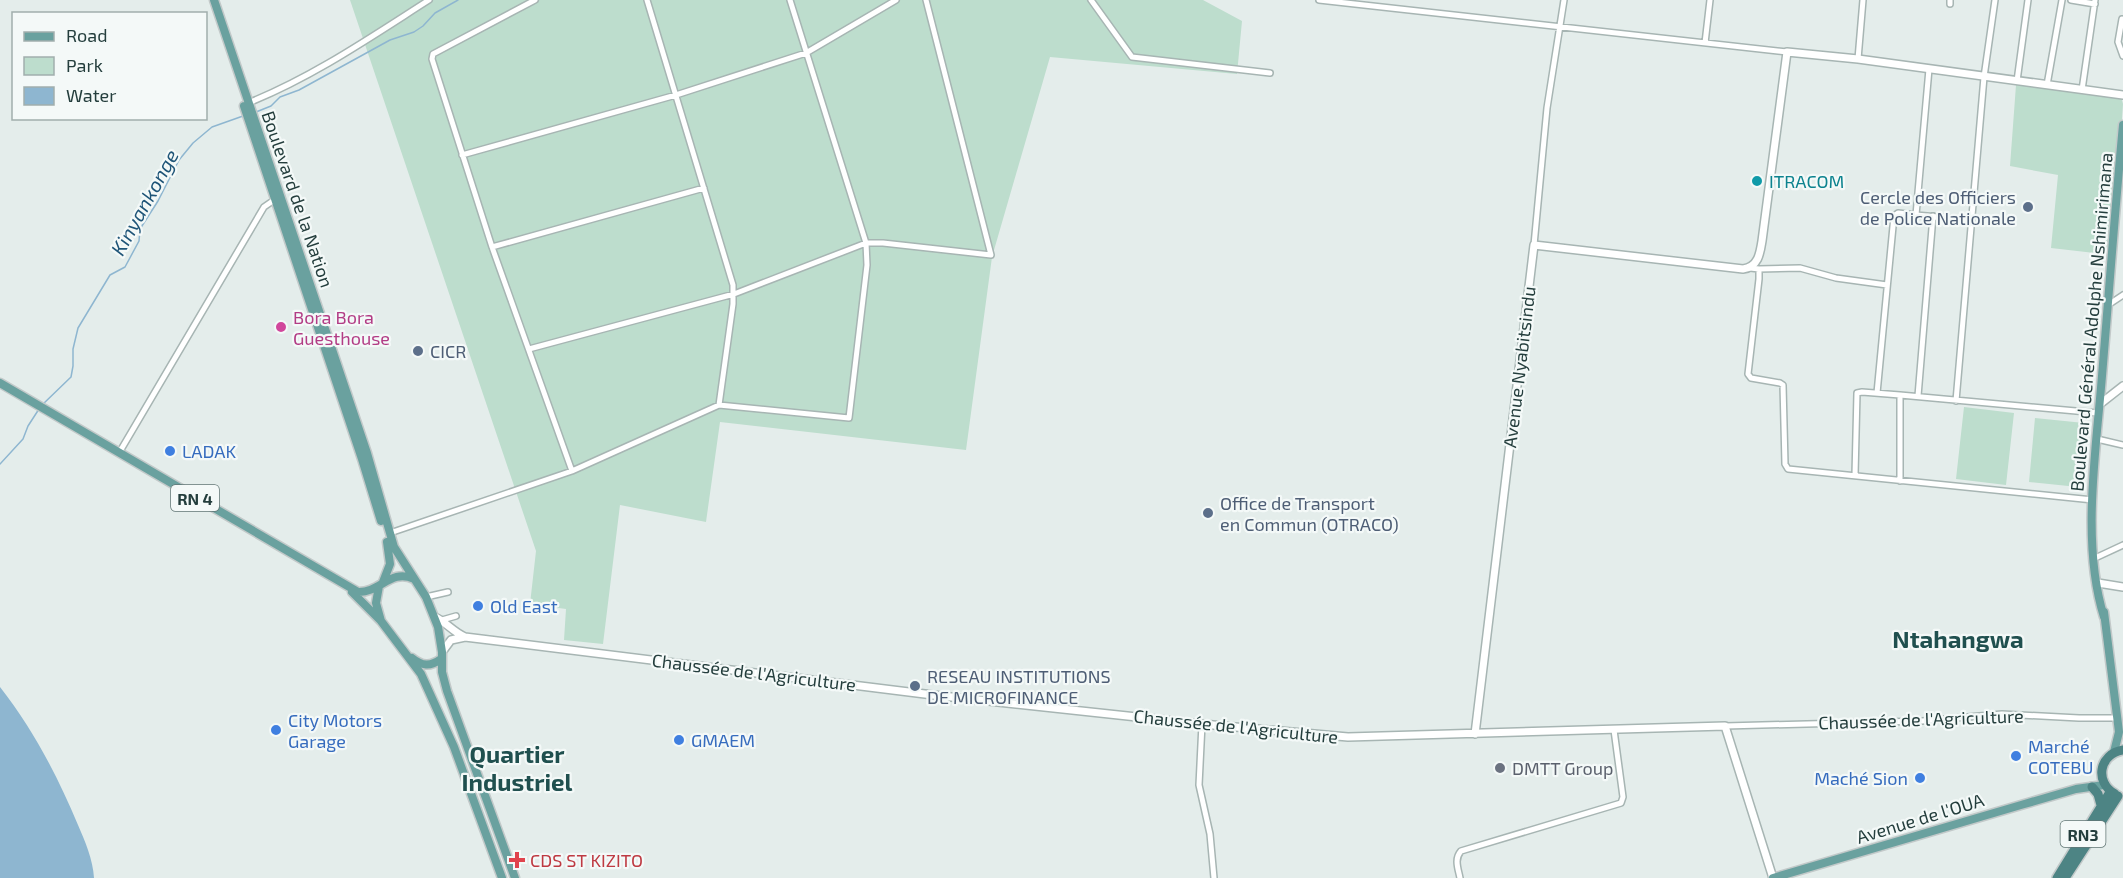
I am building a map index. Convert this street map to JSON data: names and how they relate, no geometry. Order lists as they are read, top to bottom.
{
  "streets": {
    "highway": ["RN3"],
    "main road": [
      "Boulevard de la Nation",
      "Boulevard Général Adolphe Nshimirimana",
      "RN 4",
      "Avenue de l'OUA"
    ],
    "street": ["Avenue Nyabitsindu", "Chaussée de l'Agriculture"]
  },
  "crossings": [
    ["Boulevard de la Nation", "RN 4"],
    ["Boulevard de la Nation", "Chaussée de l'Agriculture"],
    ["Boulevard Général Adolphe Nshimirimana", "Chaussée de l'Agriculture"],
    ["Avenue Nyabitsindu", "Chaussée de l'Agriculture"],
    ["Avenue de l'OUA", "RN3"]
  ],
  "districts": ["Ntahangwa", "Quartier Industriel"],
  "water": ["Kinyankonge"],
  "places": {
    "other": [
      "ITRACOM",
      "Cercle des Officiers de Police Nationale",
      "Bora Bora Guesthouse",
      "CICR",
      "LADAK",
      "Office de Transport en Commun (OTRACO)",
      "Old East",
      "RESEAU INSTITUTIONS DE MICROFINANCE",
      "City Motors Garage",
      "GMAEM",
      "Marché COTEBU",
      "DMTT Group",
      "Maché Sion"
    ],
    "health": ["CDS ST KIZITO"]
  },
  "legend": ["Road", "Park", "Water"]
}
